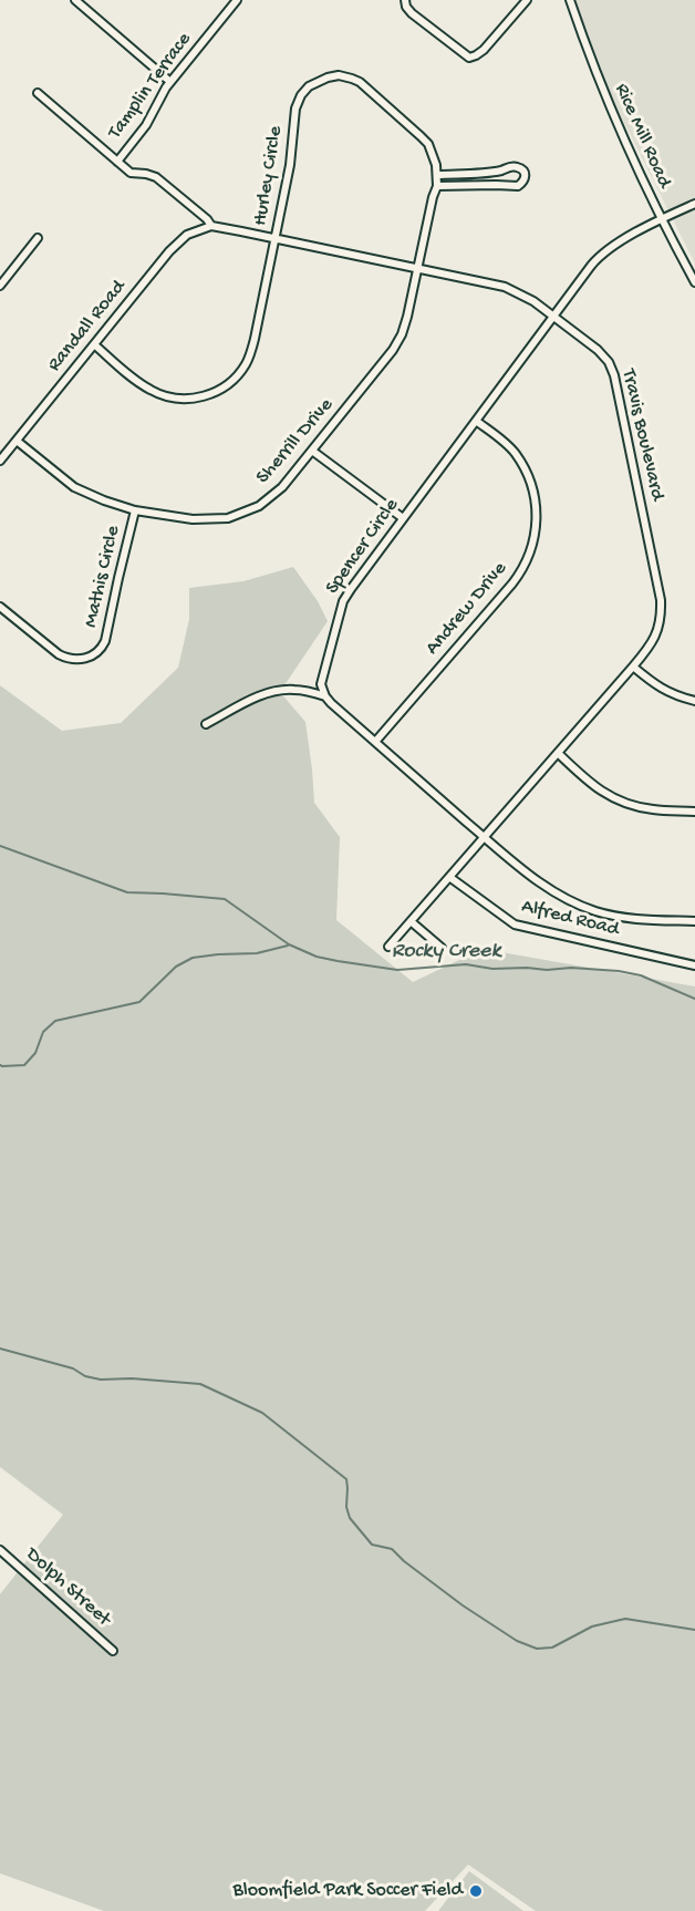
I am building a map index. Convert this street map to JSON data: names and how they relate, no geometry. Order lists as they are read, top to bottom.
{
  "streets": {
    "street": [
      "Tamplin Terrace",
      "Rice Mill Road",
      "Hurley Circle",
      "Randall Road",
      "Travis Boulevard",
      "Sherrill Drive",
      "Spencer Circle",
      "Mathis Circle",
      "Andrew Drive",
      "Alfred Road",
      "Dolph Street"
    ]
  },
  "crossings": [
    ["Rice Mill Road", "Spencer Circle"],
    ["Hurley Circle", "Randall Road"],
    ["Hurley Circle", "Travis Boulevard"],
    ["Hurley Circle", "Sherrill Drive"],
    ["Randall Road", "Travis Boulevard"],
    ["Randall Road", "Sherrill Drive"],
    ["Travis Boulevard", "Sherrill Drive"],
    ["Travis Boulevard", "Spencer Circle"],
    ["Travis Boulevard", "Alfred Road"],
    ["Sherrill Drive", "Mathis Circle"],
    ["Spencer Circle", "Andrew Drive"]
  ],
  "water": ["Rocky Creek"],
  "places": ["Bloomfield Park Soccer Field"]
}
